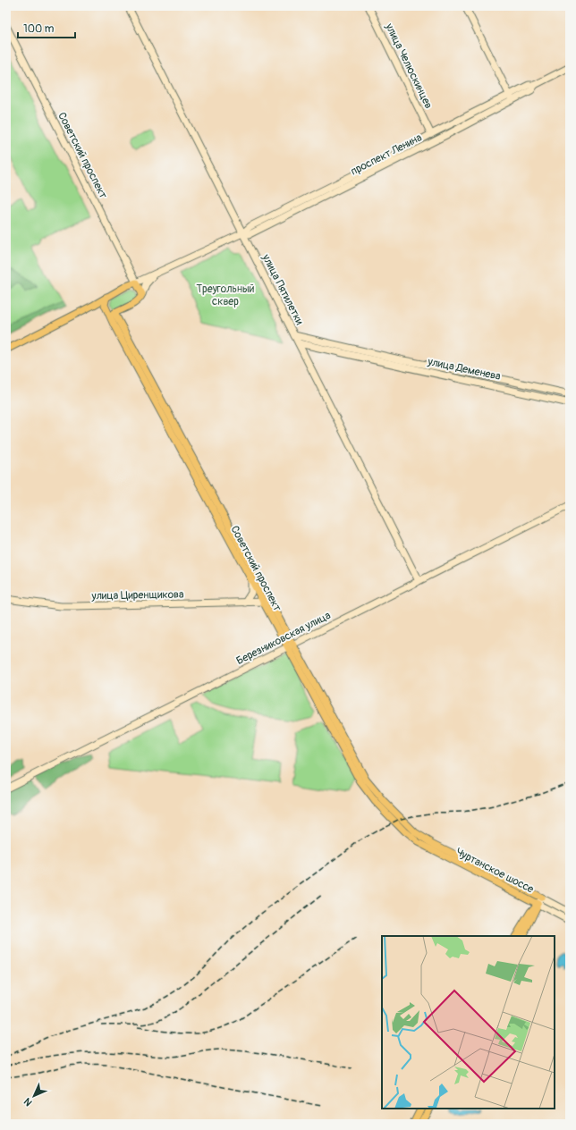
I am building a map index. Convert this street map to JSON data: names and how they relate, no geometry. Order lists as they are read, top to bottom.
{
  "streets": {
    "main road": [
      "улица Челюскинцев",
      "проспект Ленина",
      "Советский проспект",
      "улица Пятилетки",
      "улица Деменева",
      "улица Циренщикова",
      "Березниковская улица",
      "Чуртанское шоссе"
    ]
  },
  "crossings": [
    ["улица Челюскинцев", "проспект Ленина"],
    ["проспект Ленина", "Советский проспект"],
    ["проспект Ленина", "улица Пятилетки"],
    ["Советский проспект", "улица Циренщикова"],
    ["Советский проспект", "Березниковская улица"],
    ["Советский проспект", "Чуртанское шоссе"],
    ["улица Пятилетки", "улица Деменева"],
    ["улица Пятилетки", "Березниковская улица"]
  ],
  "parks": ["Треугольный сквер"],
  "scale_bar": "100 m",
  "north": "bottom left"
}
